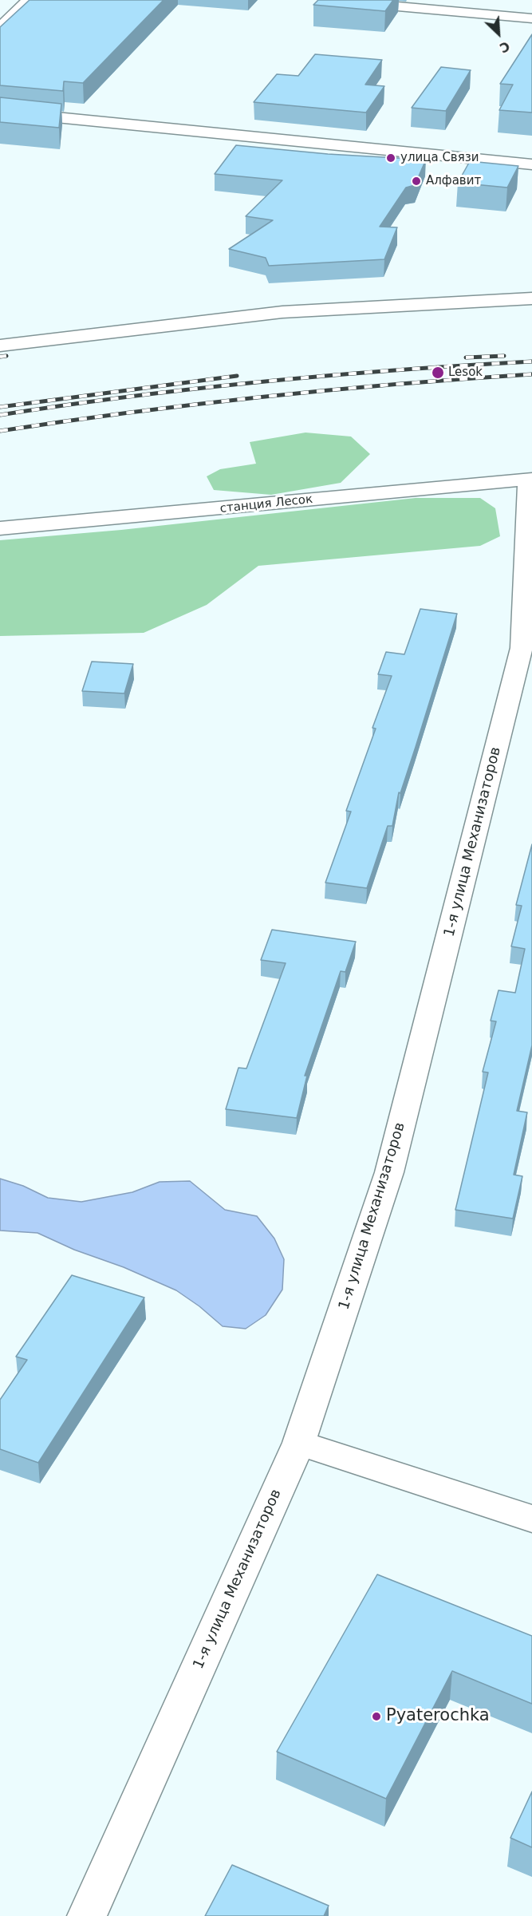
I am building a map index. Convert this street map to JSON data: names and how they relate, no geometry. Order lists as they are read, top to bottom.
{
  "streets": {
    "street": ["станция Лесок", "1-я улица Механизаторов"]
  },
  "crossings": [
    ["станция Лесок", "1-я улица Механизаторов"]
  ],
  "places": [
    "улица Связи",
    "Алфавит",
    "Lesok",
    "Pyaterochka"
  ],
  "north": "bottom right"
}
